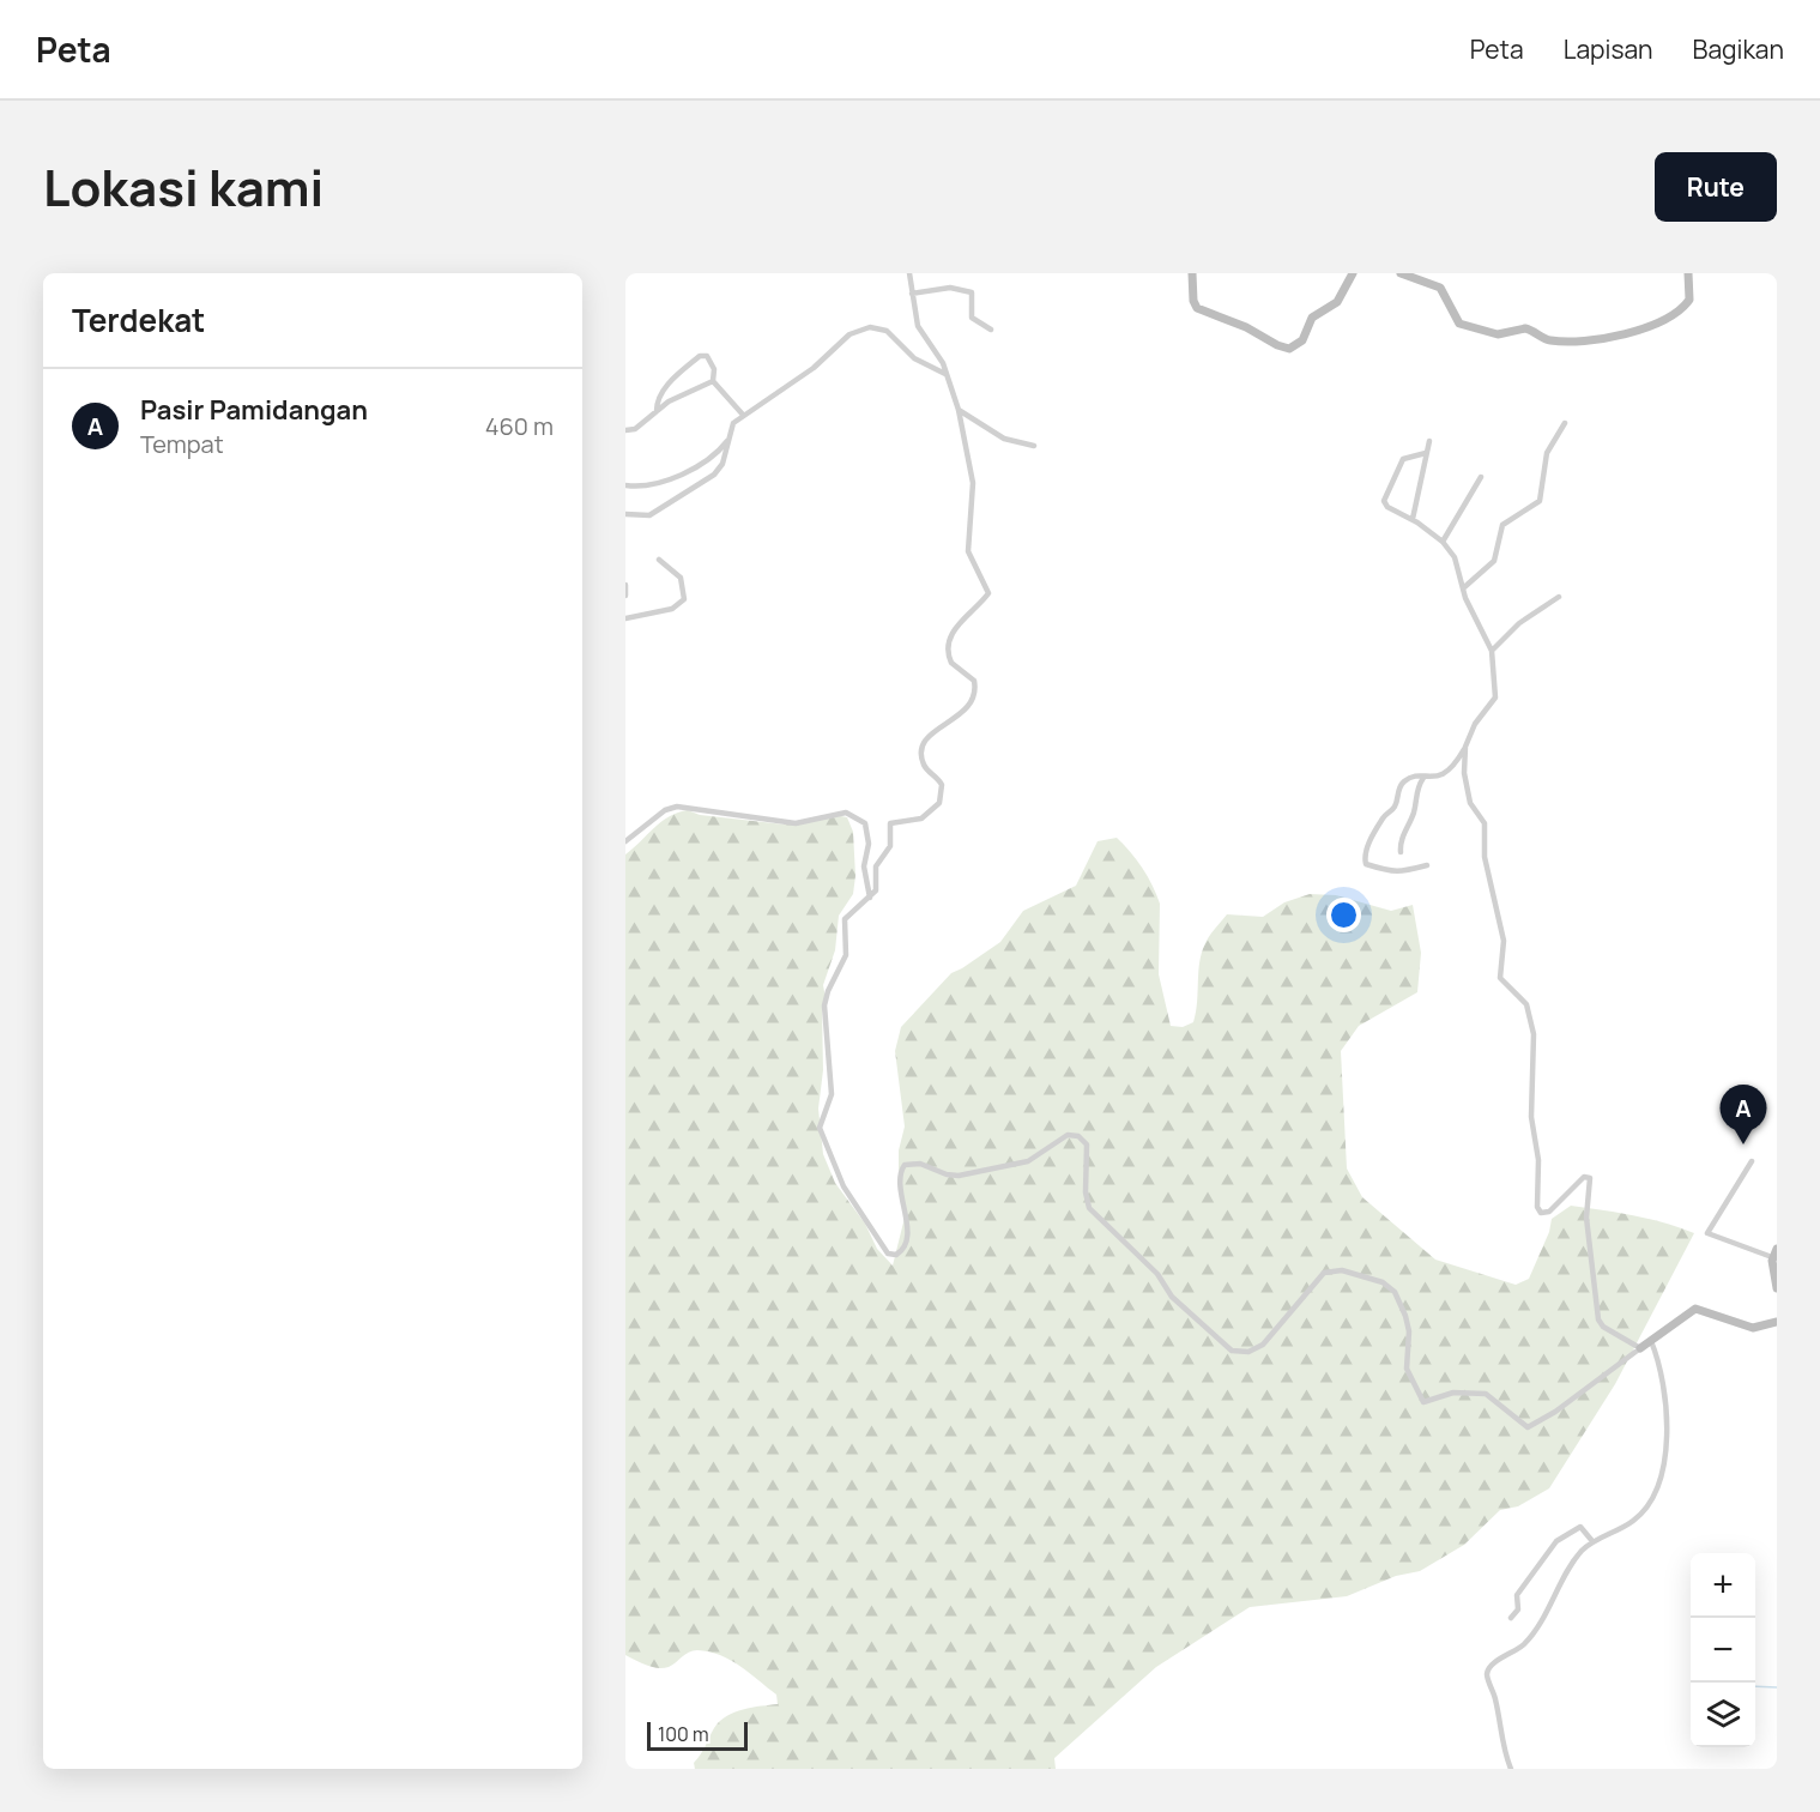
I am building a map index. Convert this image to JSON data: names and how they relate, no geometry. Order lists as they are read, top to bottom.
{
  "scale_bar": "100 m",
  "page": {
    "header": "Peta",
    "nav": ["Peta", "Lapisan", "Bagikan"],
    "title": "Lokasi kami",
    "buttons": "Rute",
    "heading": "Terdekat",
    "list": [
      {
        "mark": "A",
        "name": "Pasir Pamidangan",
        "note": "Tempat",
        "value": "460 m"
      }
    ],
    "pins": "A",
    "map_buttons": ["+", "−"],
    "scale": "100 m"
  }
}
